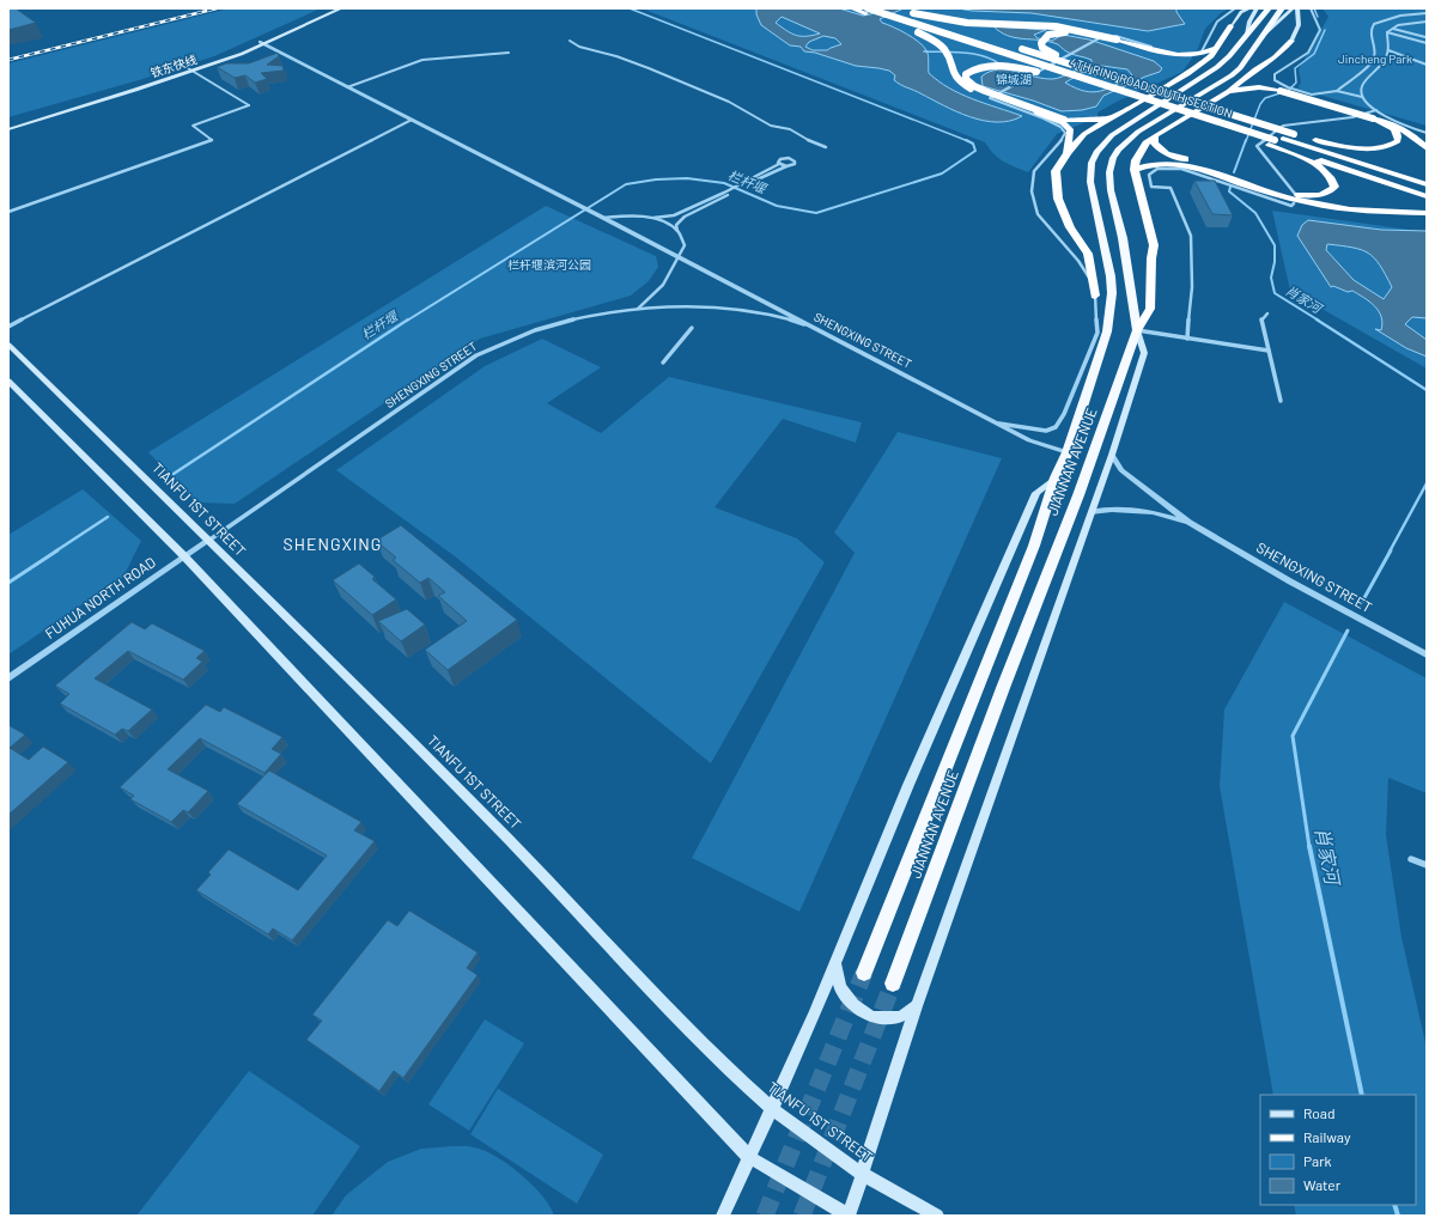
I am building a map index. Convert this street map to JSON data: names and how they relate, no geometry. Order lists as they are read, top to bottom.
{
  "streets": {
    "highway": ["4TH RING ROAD SOUTH SECTION", "JIANNAN AVENUE"],
    "main road": ["铁东快线", "TIANFU 1ST STREET"],
    "street": ["SHENGXING STREET", "FUHUA NORTH ROAD"]
  },
  "crossings": [
    ["SHENGXING STREET", "JIANNAN AVENUE"],
    ["SHENGXING STREET", "TIANFU 1ST STREET"],
    ["SHENGXING STREET", "FUHUA NORTH ROAD"],
    ["TIANFU 1ST STREET", "FUHUA NORTH ROAD"]
  ],
  "districts": ["SHENGXING"],
  "water": ["栏杆堰", "肖家河"],
  "parks": ["Jincheng Park", "锦城湖", "栏杆堰滨河公园"],
  "legend": [
    "Road",
    "Railway",
    "Park",
    "Water"
  ]
}
